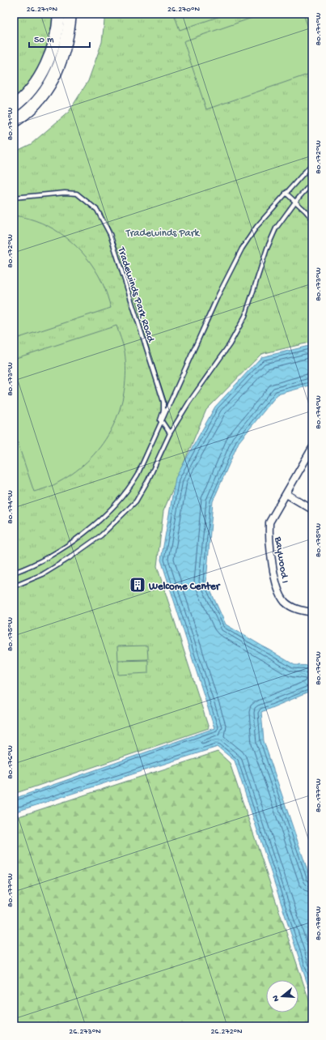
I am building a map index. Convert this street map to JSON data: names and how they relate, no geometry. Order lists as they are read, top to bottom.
{
  "streets": {
    "street": ["Baywood I"],
    "lane": ["Tradewinds Park Road"]
  },
  "parks": ["Tradewinds Park"],
  "places": {
    "building": ["Welcome Center"]
  },
  "scale_bar": "50 m",
  "north": "left",
  "coordinates": [
    "26.271°N",
    "26.270°N",
    "80.171°W",
    "80.172°W",
    "80.173°W",
    "80.174°W",
    "80.175°W",
    "80.176°W",
    "80.177°W",
    "80.178°W",
    "26.273°N",
    "26.272°N"
  ]
}
